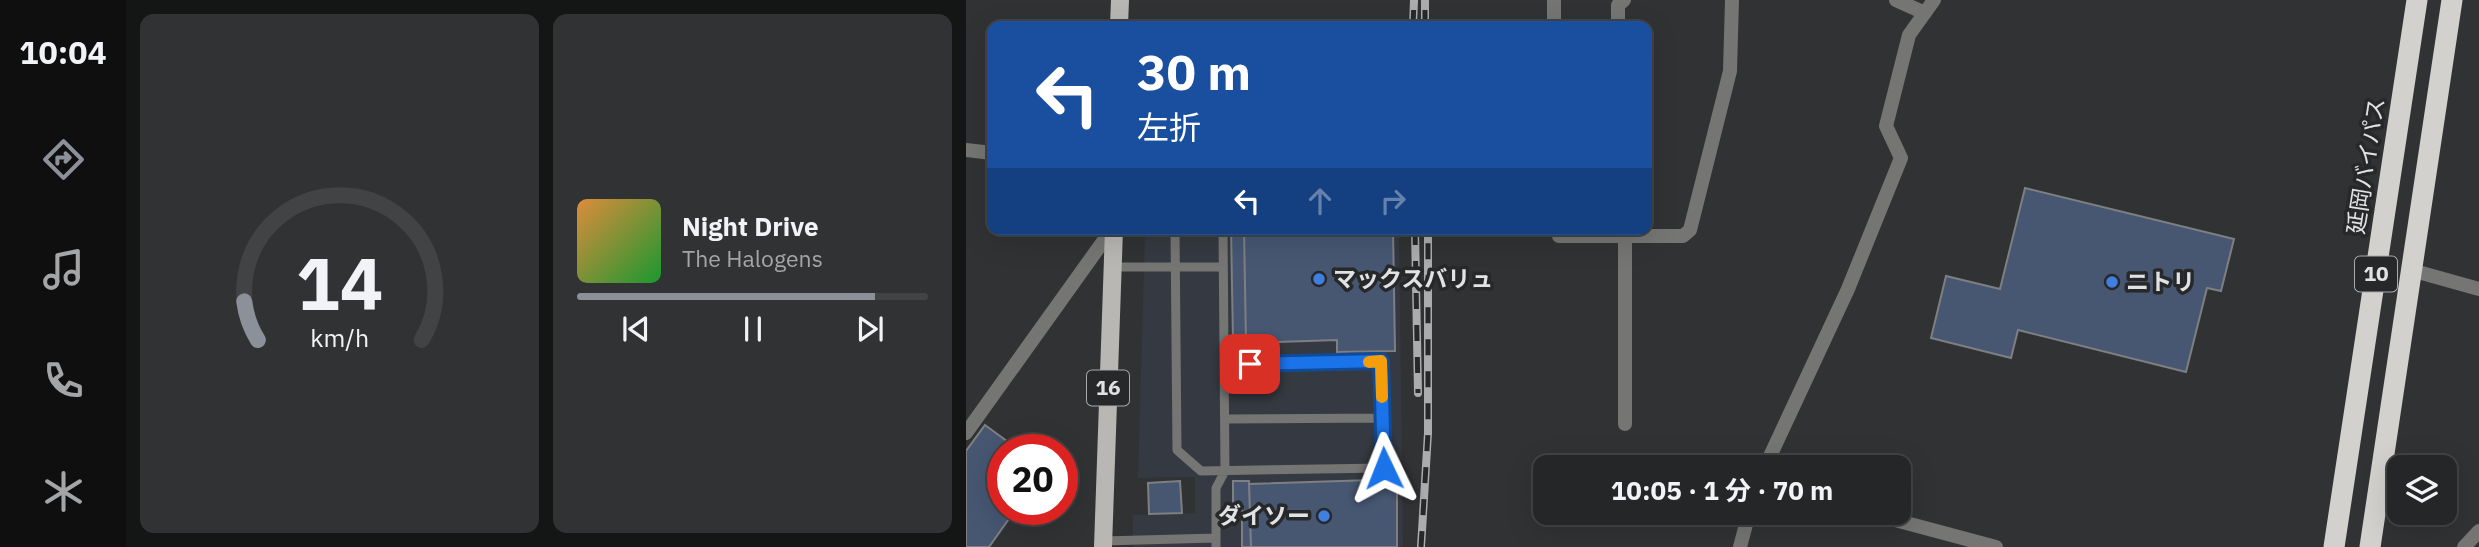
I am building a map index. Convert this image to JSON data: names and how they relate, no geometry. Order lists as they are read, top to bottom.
{
  "streets": {
    "highway": ["延岡バイパス", "10"],
    "main road": ["16"]
  },
  "places": ["マックスバリュ", "ニトリ", "ダイソー"],
  "page": {
    "tabs": "10:04",
    "turn": ["30 m", "左折"],
    "song": ["Night Drive", "The Halogens"],
    "limit": "20",
    "trip": "10:05 · 1 分 · 70 m",
    "gauge": ["14", "km/h"]
  }
}
